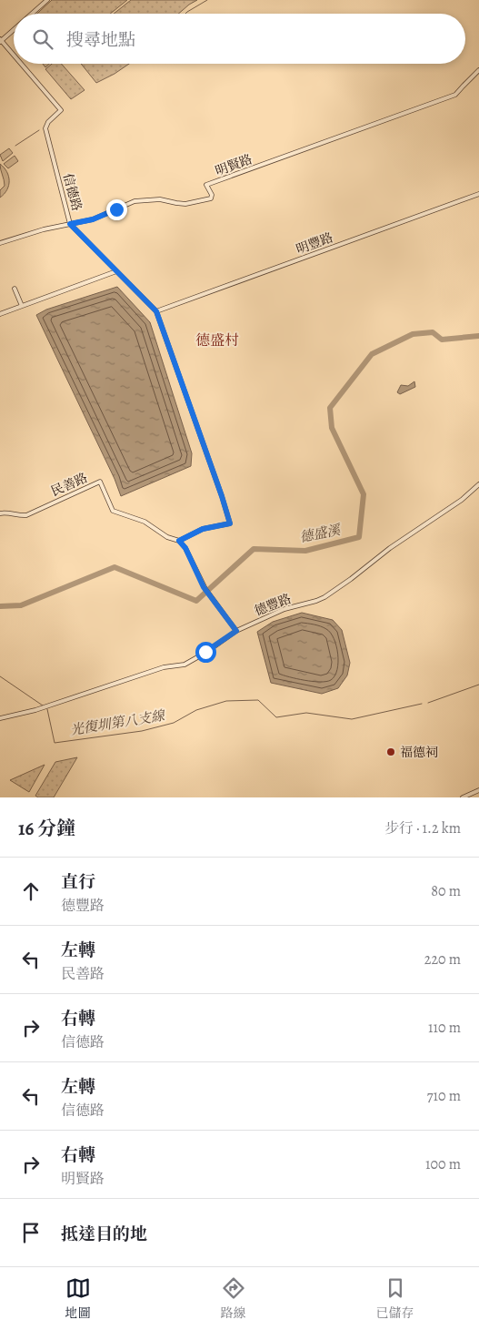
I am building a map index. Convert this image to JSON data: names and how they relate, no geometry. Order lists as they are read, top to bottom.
{
  "streets": {
    "street": [
      "明賢路",
      "信德路",
      "明豐路",
      "民善路",
      "德豐路"
    ]
  },
  "crossings": [
    ["明賢路", "信德路"],
    ["信德路", "明豐路"],
    ["信德路", "民善路"]
  ],
  "districts": ["德盛村"],
  "water": ["德盛溪", "光復圳第八支線"],
  "places": ["福德祠"],
  "page": {
    "search": "搜尋地點",
    "heading": ["16 分鐘", "步行 · 1.2 km"],
    "list": [
      ["直行", "德豐路", "80 m"],
      ["左轉", "民善路", "220 m"],
      ["右轉", "信德路", "110 m"],
      ["左轉", "信德路", "710 m"],
      ["右轉", "明賢路", "100 m"],
      "抵達目的地"
    ],
    "nav": ["地圖", "路線", "已儲存"]
  }
}
